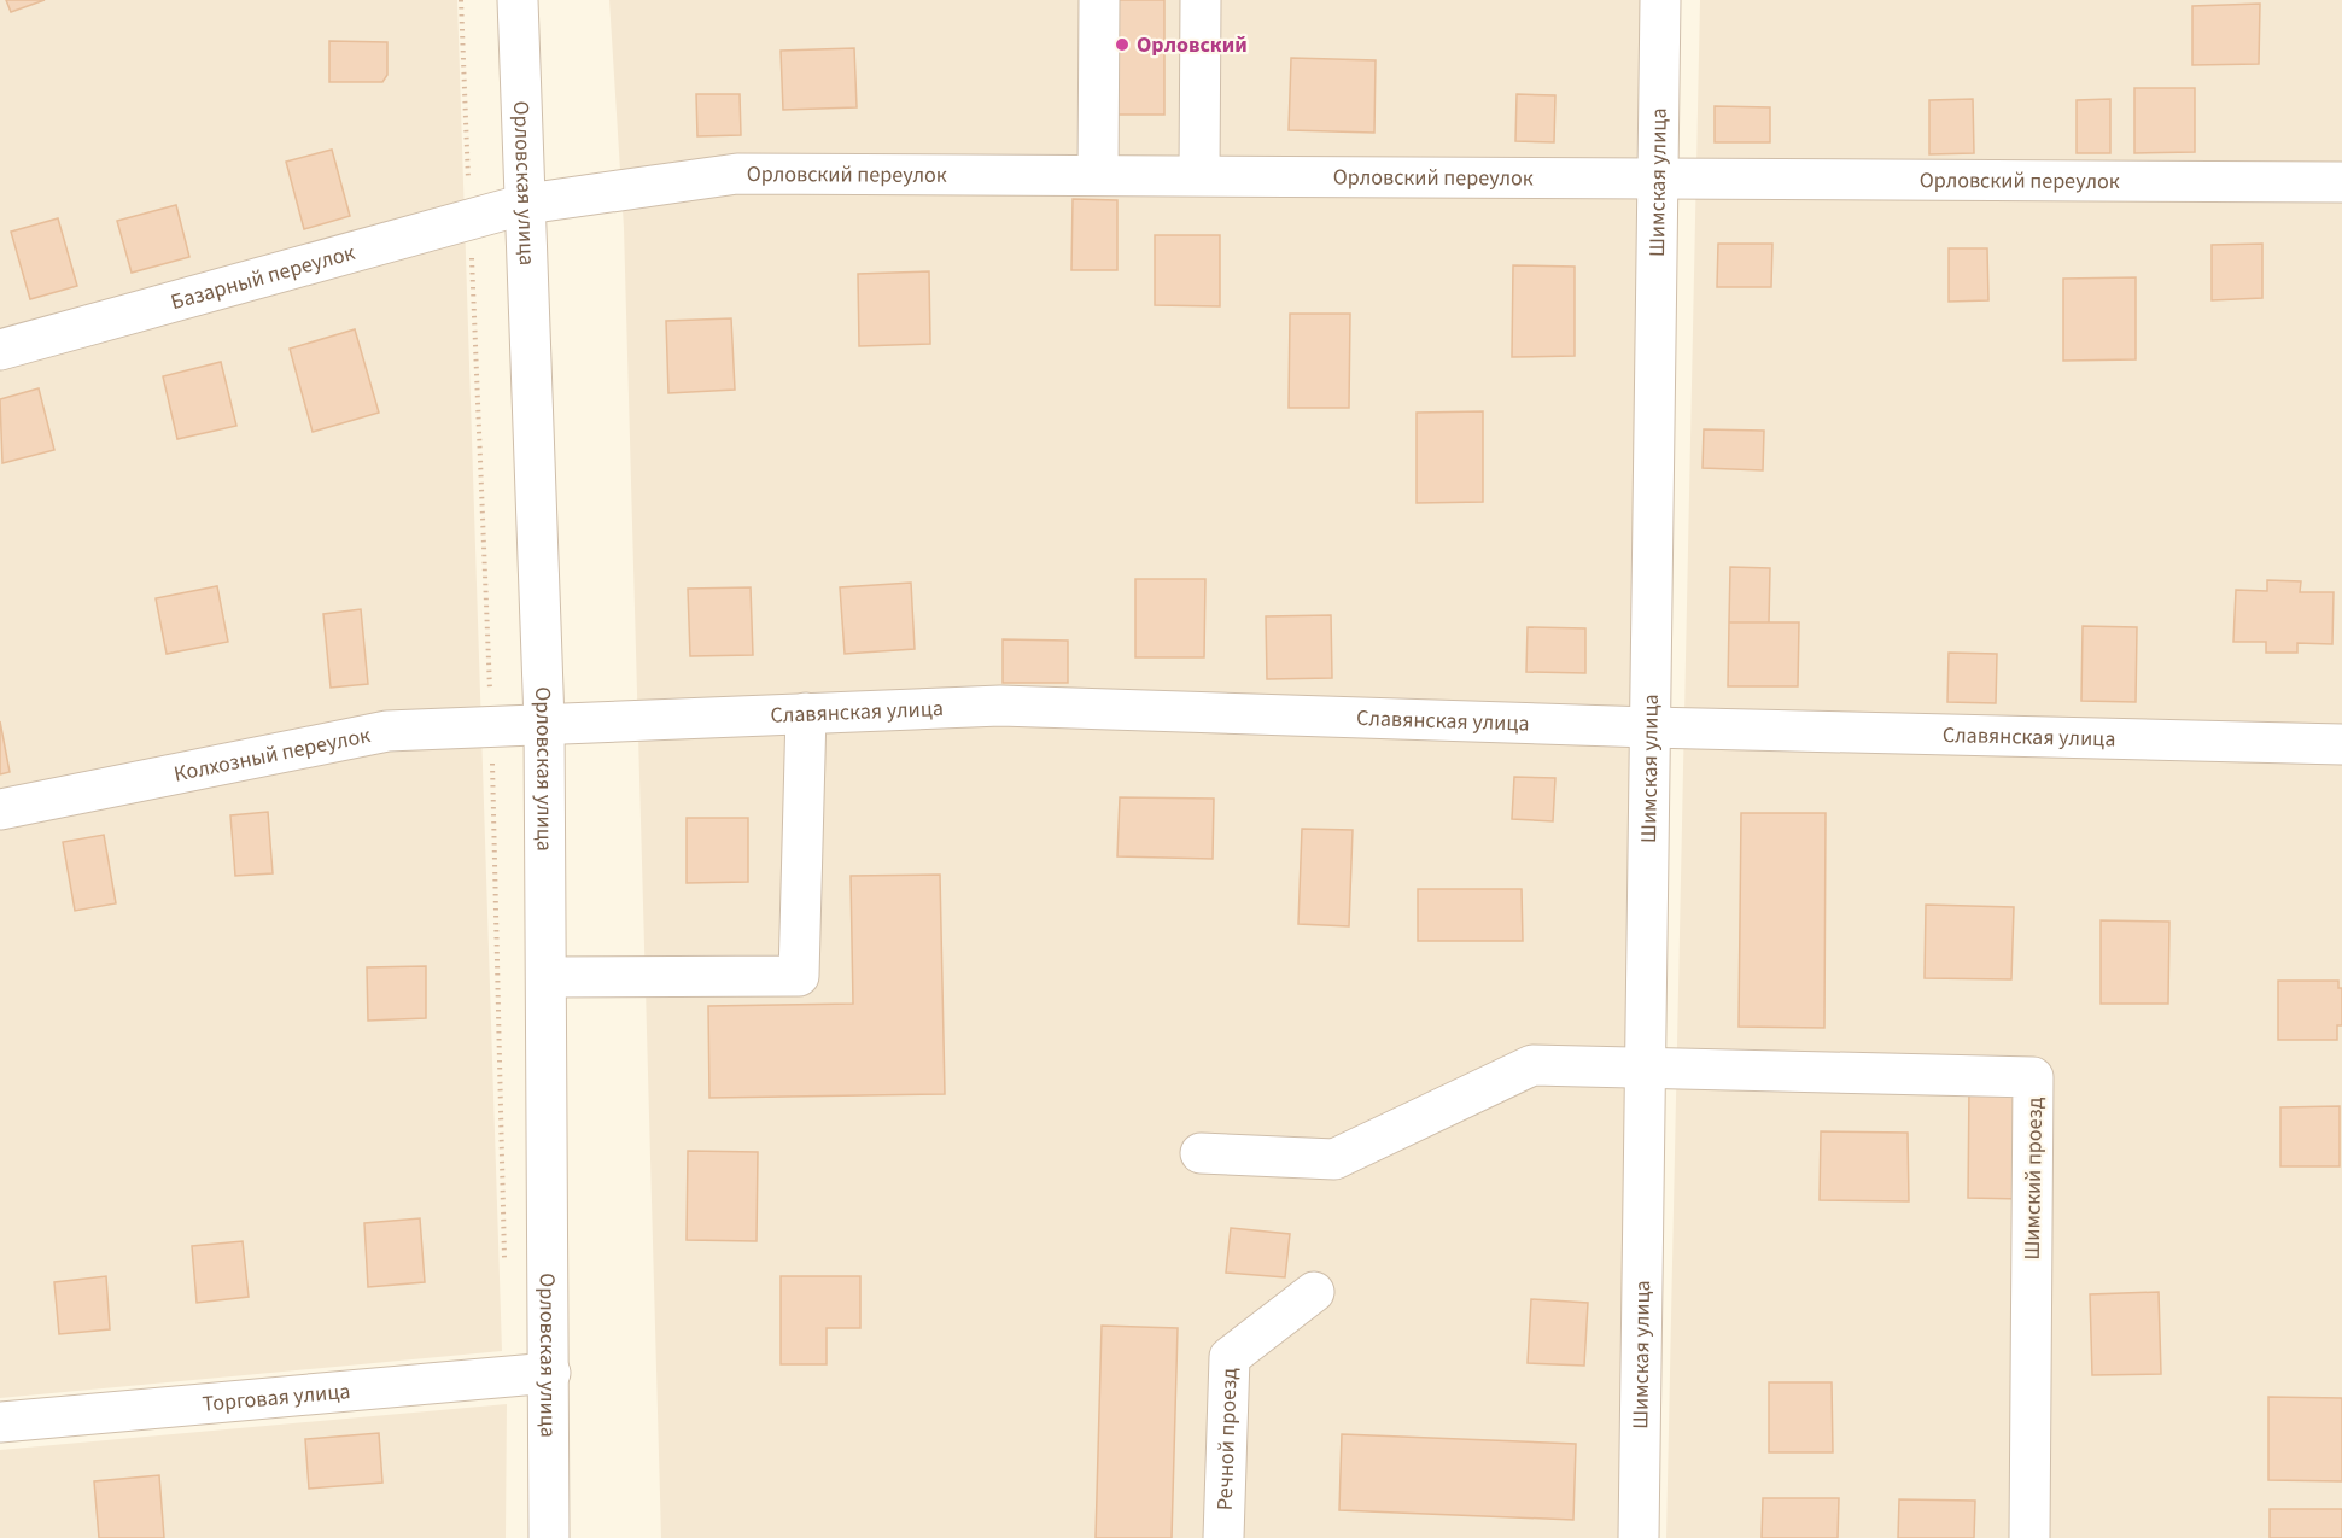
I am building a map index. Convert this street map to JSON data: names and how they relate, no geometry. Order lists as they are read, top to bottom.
{
  "streets": {
    "street": [
      "Орловский переулок",
      "Орловская улица",
      "Шимская улица",
      "Базарный переулок",
      "Славянская улица",
      "Колхозный переулок",
      "Шимский проезд",
      "Торговая улица",
      "Речной проезд"
    ]
  },
  "crossings": [
    ["Орловский переулок", "Орловская улица"],
    ["Орловский переулок", "Шимская улица"],
    ["Орловский переулок", "Базарный переулок"],
    ["Орловская улица", "Базарный переулок"],
    ["Орловская улица", "Славянская улица"],
    ["Орловская улица", "Колхозный переулок"],
    ["Орловская улица", "Торговая улица"],
    ["Шимская улица", "Славянская улица"],
    ["Шимская улица", "Шимский проезд"],
    ["Славянская улица", "Колхозный переулок"]
  ],
  "places": ["Орловский"]
}
